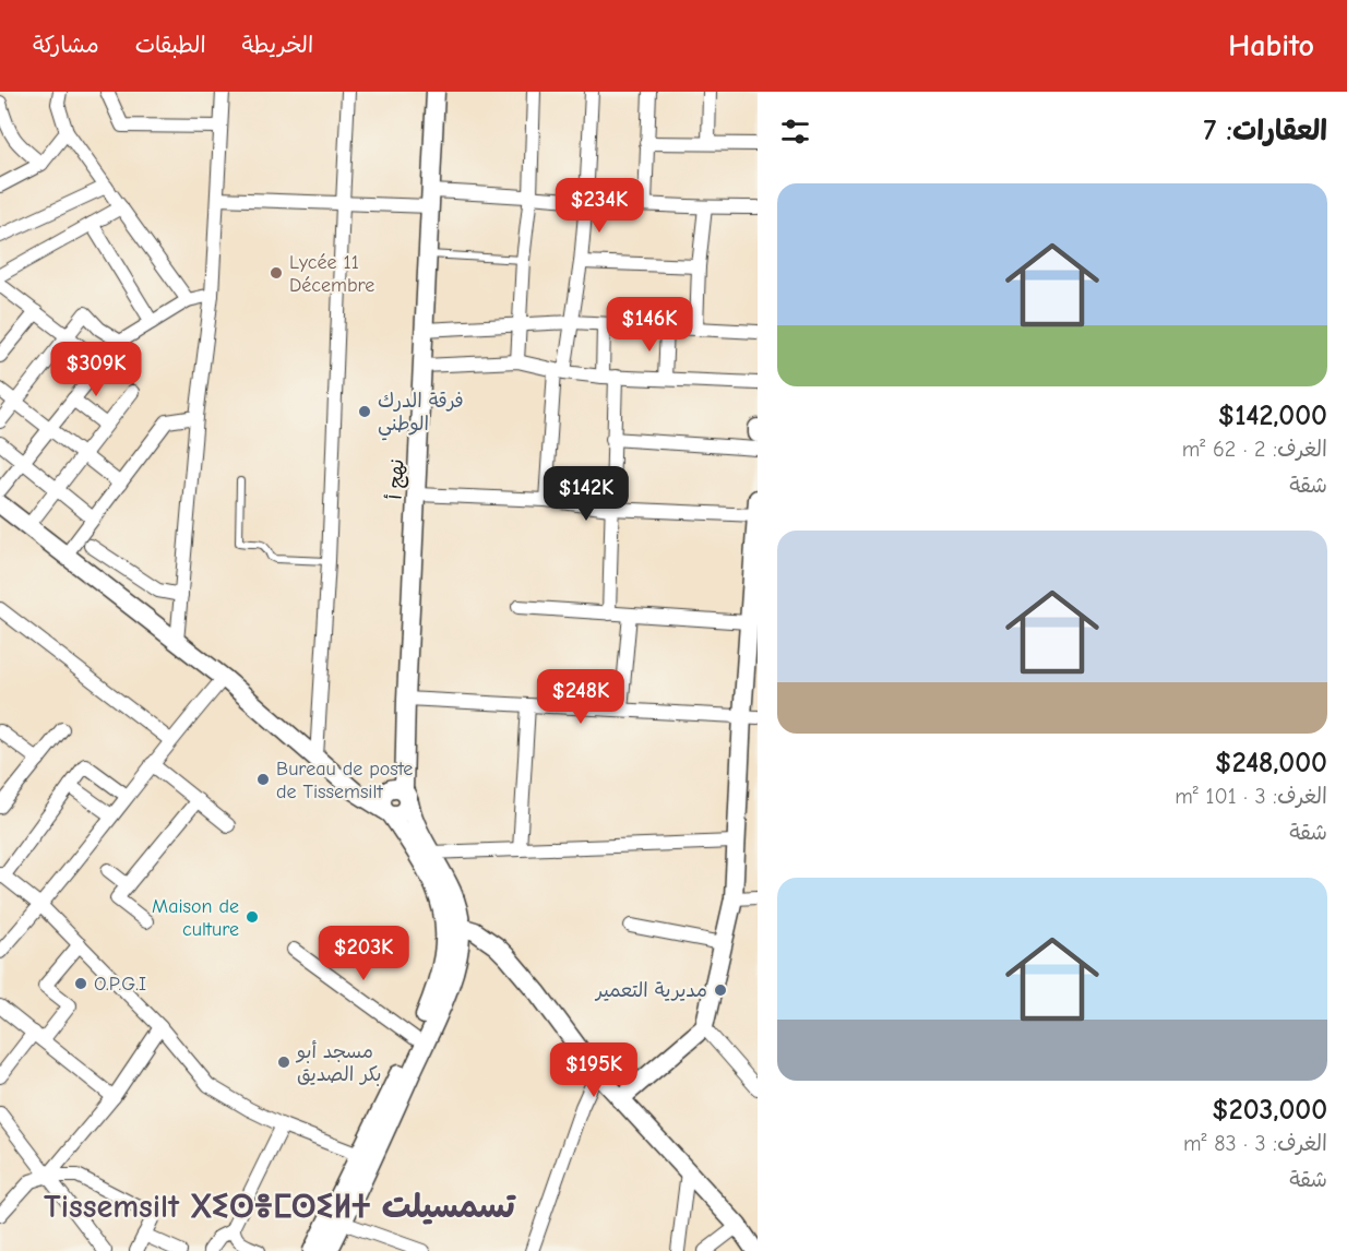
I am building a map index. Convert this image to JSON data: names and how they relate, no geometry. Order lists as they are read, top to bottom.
{
  "streets": {
    "main road": ["نهج أ"]
  },
  "districts": ["Tissemsilt ⵝⵉⵙⴻⵎⵙⵉⵍⵜ تسمسيلت"],
  "places": [
    "Lycée 11 Décembre",
    "فرقة الدرك الوطني",
    "Bureau de poste de Tissemsilt",
    "Maison de culture",
    "O.P.G.I",
    "مديرية التعمير",
    "مسجد أبو بكر الصديق"
  ],
  "page": {
    "header": "Habito",
    "nav": ["الخريطة", "الطبقات", "مشاركة"],
    "heading": "العقارات: 7",
    "list": [
      {
        "name": "$142,000",
        "note": "الغرف: 2 · 62 m² · شقة"
      },
      {
        "name": "$248,000",
        "note": "الغرف: 3 · 101 m² · شقة"
      },
      {
        "name": "$203,000",
        "note": "الغرف: 3 · 83 m² · شقة"
      }
    ],
    "price": [
      "$234K",
      "$146K",
      "$309K",
      "$142K",
      "$248K",
      "$203K",
      "$195K"
    ]
  }
}
